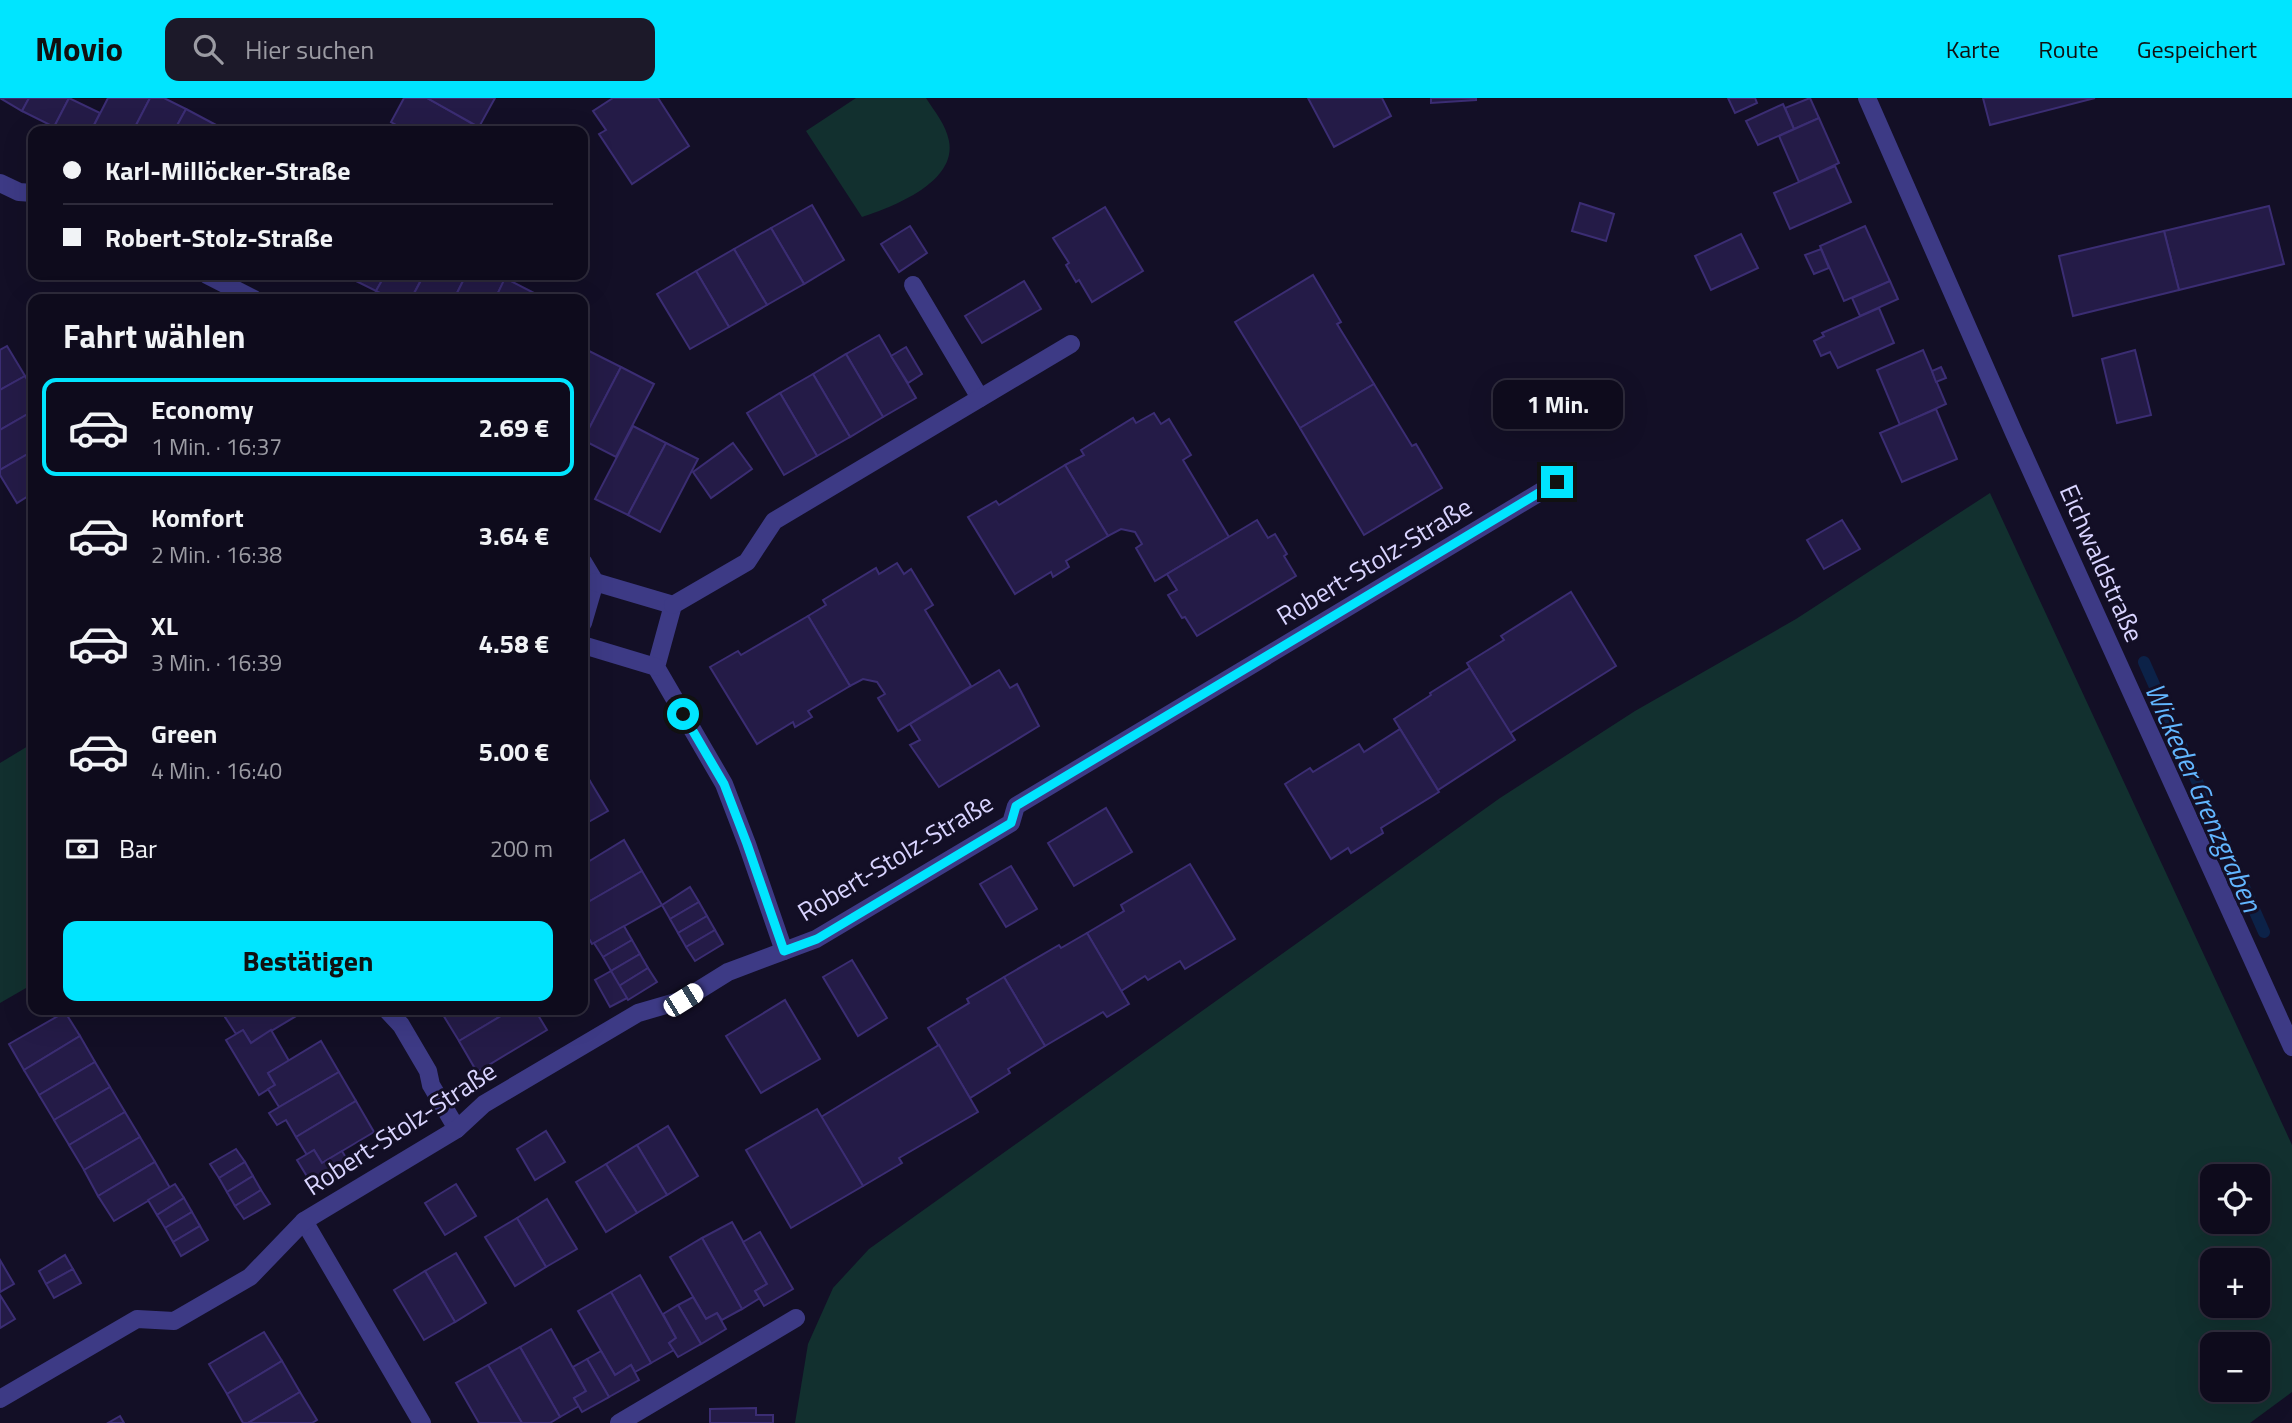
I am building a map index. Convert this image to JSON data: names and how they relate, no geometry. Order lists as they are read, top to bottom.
{
  "streets": {
    "street": ["Robert-Stolz-Straße", "Eichwaldstraße"]
  },
  "water": ["Wickeder Grenzgraben"],
  "page": {
    "header": "Movio",
    "search": "Hier suchen",
    "nav": ["Karte", "Route", "Gespeichert"],
    "banner": ["Karl-Millöcker-Straße", "Robert-Stolz-Straße"],
    "heading": "Fahrt wählen",
    "list": [
      {
        "name": "Economy",
        "note": "1 Min. · 16:37",
        "value": "2.69 €"
      },
      {
        "name": "Komfort",
        "note": "2 Min. · 16:38",
        "value": "3.64 €"
      },
      {
        "name": "XL",
        "note": "3 Min. · 16:39",
        "value": "4.58 €"
      },
      {
        "name": "Green",
        "note": "4 Min. · 16:40",
        "value": "5.00 €"
      }
    ],
    "bubble": "1 Min.",
    "pay": ["Bar", "200 m"],
    "buttons": "Bestätigen",
    "map_buttons": ["+", "−"]
  }
}
